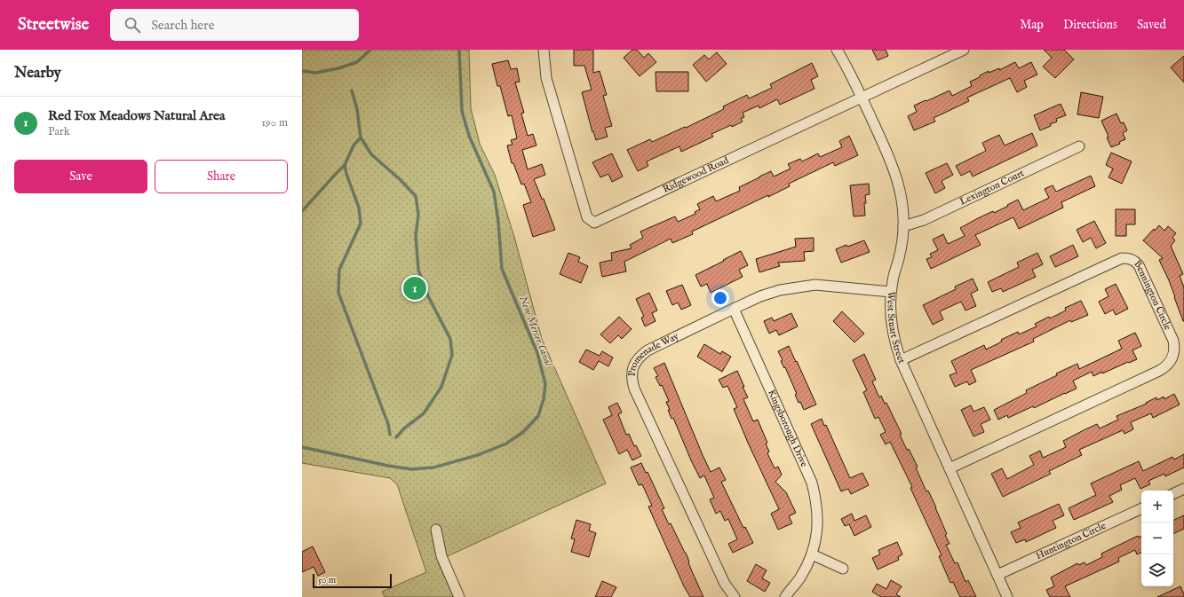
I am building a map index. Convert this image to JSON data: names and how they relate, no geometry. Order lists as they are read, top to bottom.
{
  "streets": {
    "street": [
      "Ridgewood Road",
      "Lexington Court",
      "Bennington Circle",
      "West Stuart Street",
      "Promenade Way",
      "Kingsborough Drive",
      "Huntington Circle"
    ]
  },
  "crossings": [
    ["Ridgewood Road", "West Stuart Street"],
    ["Lexington Court", "West Stuart Street"],
    ["Bennington Circle", "West Stuart Street"],
    ["West Stuart Street", "Promenade Way"],
    ["West Stuart Street", "Huntington Circle"],
    ["Promenade Way", "Kingsborough Drive"]
  ],
  "water": ["New Mercer Canal"],
  "scale_bar": "50 m",
  "page": {
    "header": "Streetwise",
    "search": "Search here",
    "nav": ["Map", "Directions", "Saved"],
    "heading": "Nearby",
    "list": [
      {
        "mark": "1",
        "name": "Red Fox Meadows Natural Area",
        "note": "Park",
        "value": "190 m"
      }
    ],
    "buttons": ["Save", "Share"],
    "pins": "1",
    "map_buttons": ["+", "−"],
    "scale": "50 m"
  }
}
